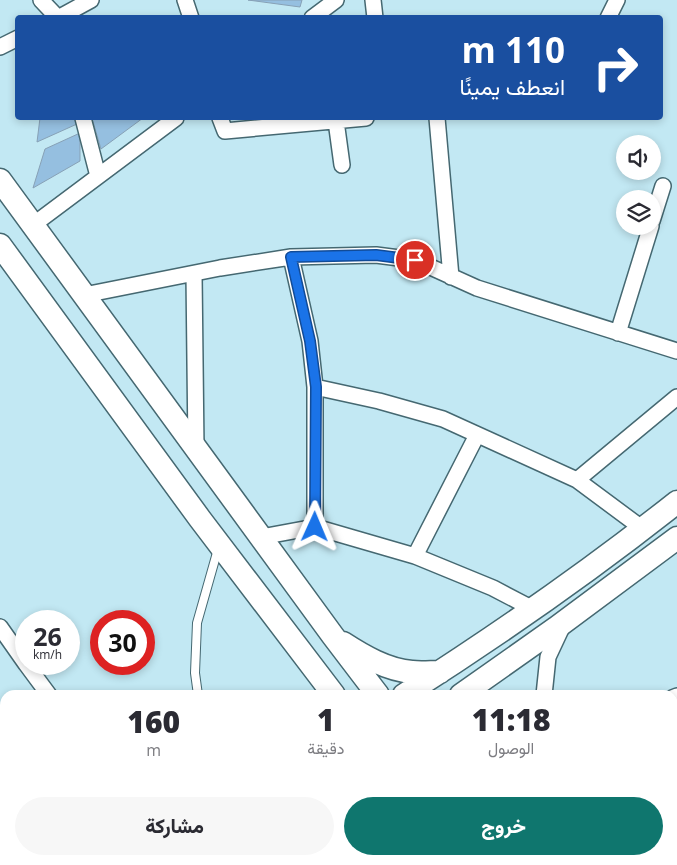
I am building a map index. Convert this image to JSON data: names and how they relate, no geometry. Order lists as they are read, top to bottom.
{
  "page": {
    "turn": ["110 m", "انعطف يمينًا"],
    "speed": "26 km/h",
    "limit": "30",
    "eta": [
      "11:18",
      "الوصول",
      "1",
      "دقيقة",
      "160",
      "m"
    ],
    "buttons": ["خروج", "مشاركة"]
  }
}
